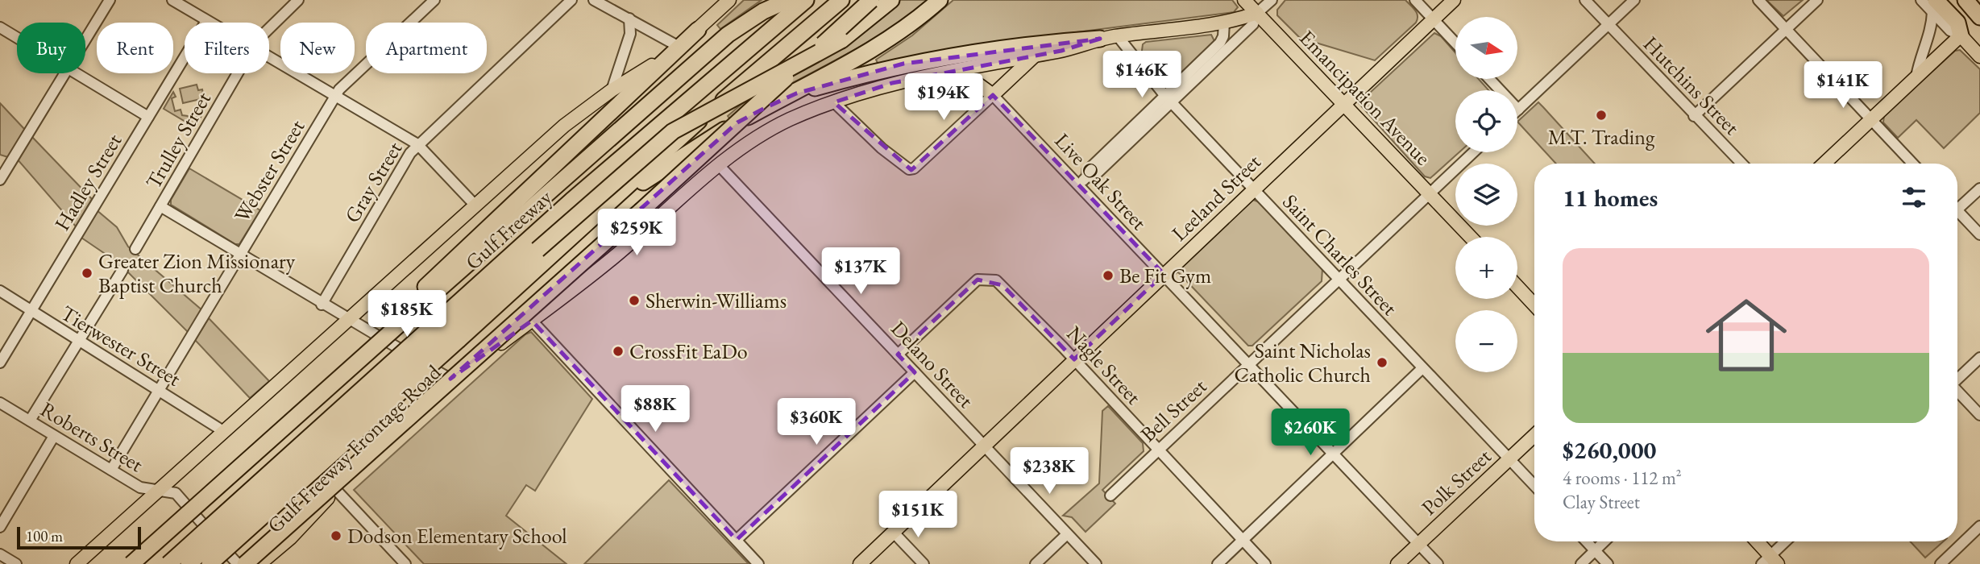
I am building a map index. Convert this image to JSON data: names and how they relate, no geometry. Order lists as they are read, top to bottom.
{
  "streets": {
    "highway": ["Gulf Freeway"],
    "main road": [
      "Emancipation Avenue",
      "Leeland Street",
      "Gulf Freeway Frontage Road",
      "Polk Street"
    ],
    "street": [
      "Hutchins Street",
      "Trulley Street",
      "Webster Street",
      "Live Oak Street",
      "Hadley Street",
      "Gray Street",
      "Saint Charles Street",
      "Tierwester Street",
      "Delano Street",
      "Nagle Street",
      "Bell Street",
      "Roberts Street"
    ]
  },
  "crossings": [
    ["Emancipation Avenue", "Leeland Street"],
    ["Emancipation Avenue", "Bell Street"],
    ["Emancipation Avenue", "Gulf Freeway Frontage Road"],
    ["Webster Street", "Tierwester Street"],
    ["Webster Street", "Roberts Street"],
    ["Live Oak Street", "Leeland Street"],
    ["Live Oak Street", "Bell Street"],
    ["Live Oak Street", "Polk Street"],
    ["Hadley Street", "Tierwester Street"],
    ["Leeland Street", "Saint Charles Street"],
    ["Leeland Street", "Delano Street"],
    ["Leeland Street", "Nagle Street"],
    ["Saint Charles Street", "Bell Street"],
    ["Saint Charles Street", "Gulf Freeway Frontage Road"],
    ["Saint Charles Street", "Polk Street"],
    ["Delano Street", "Nagle Street"],
    ["Delano Street", "Gulf Freeway Frontage Road"],
    ["Nagle Street", "Bell Street"]
  ],
  "places": [
    "M.T. Trading",
    "Greater Zion Missionary Baptist Church",
    "Be Fit Gym",
    "Sherwin-Williams",
    "CrossFit EaDo",
    "Saint Nicholas Catholic Church",
    "Dodson Elementary School"
  ],
  "scale_bar": "100 m",
  "north": "right",
  "page": {
    "map_buttons": ["+", "−"],
    "chip": [
      "Buy",
      "Rent",
      "Filters",
      "New",
      "Apartment"
    ],
    "price": [
      "$146K",
      "$141K",
      "$194K",
      "$259K",
      "$137K",
      "$185K",
      "$88K",
      "$360K",
      "$260K",
      "$238K",
      "$151K"
    ],
    "heading": "11 homes",
    "list": [
      {
        "name": "$260,000",
        "note": "4 rooms · 112 m² · Clay Street"
      }
    ],
    "scale": "100 m"
  }
}
